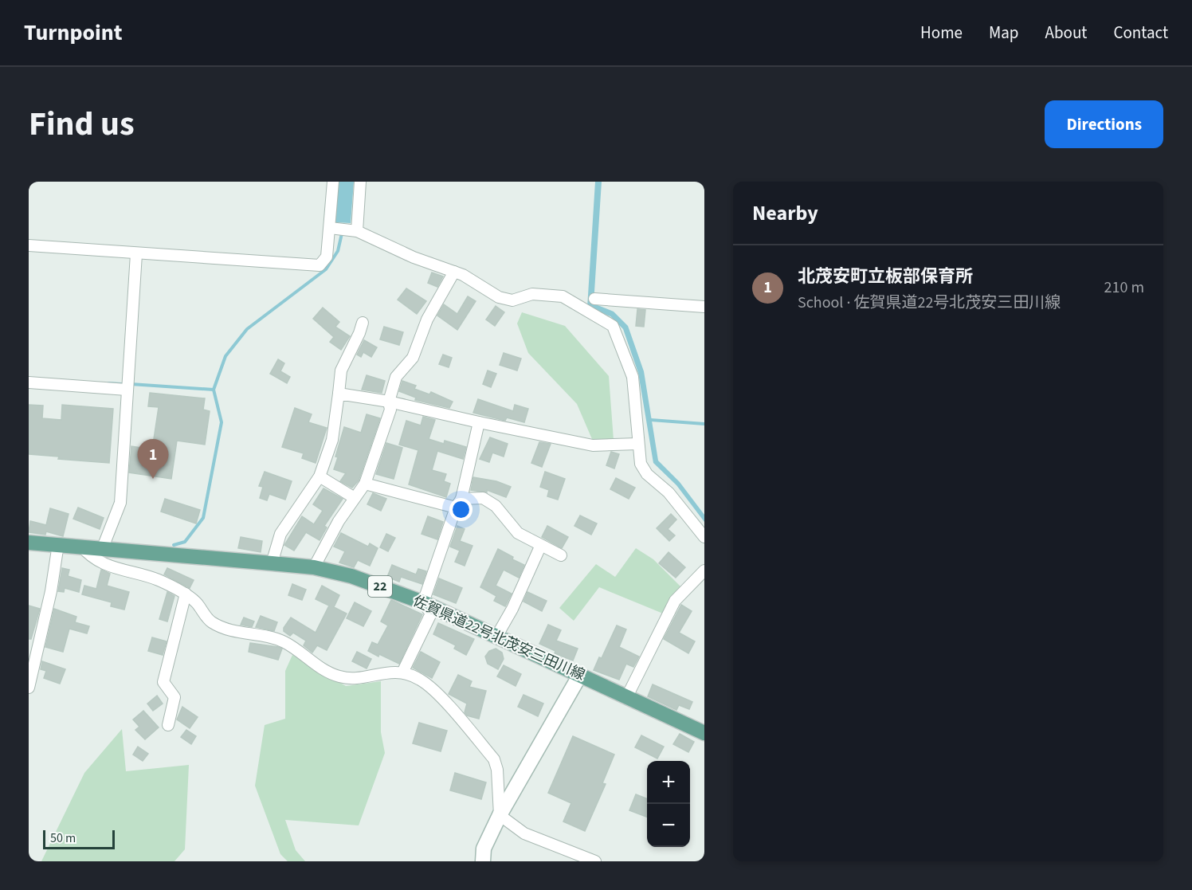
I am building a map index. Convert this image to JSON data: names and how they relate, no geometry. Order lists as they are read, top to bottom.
{
  "streets": {
    "main road": ["22", "佐賀県道22号北茂安三田川線"]
  },
  "scale_bar": "50 m",
  "page": {
    "header": "Turnpoint",
    "nav": [
      "Home",
      "Map",
      "About",
      "Contact"
    ],
    "title": "Find us",
    "buttons": "Directions",
    "heading": "Nearby",
    "list": [
      {
        "mark": "1",
        "name": "北茂安町立板部保育所",
        "note": "School · 佐賀県道22号北茂安三田川線",
        "value": "210 m"
      }
    ],
    "pins": "1",
    "map_buttons": ["+", "−"],
    "scale": "50 m"
  }
}
